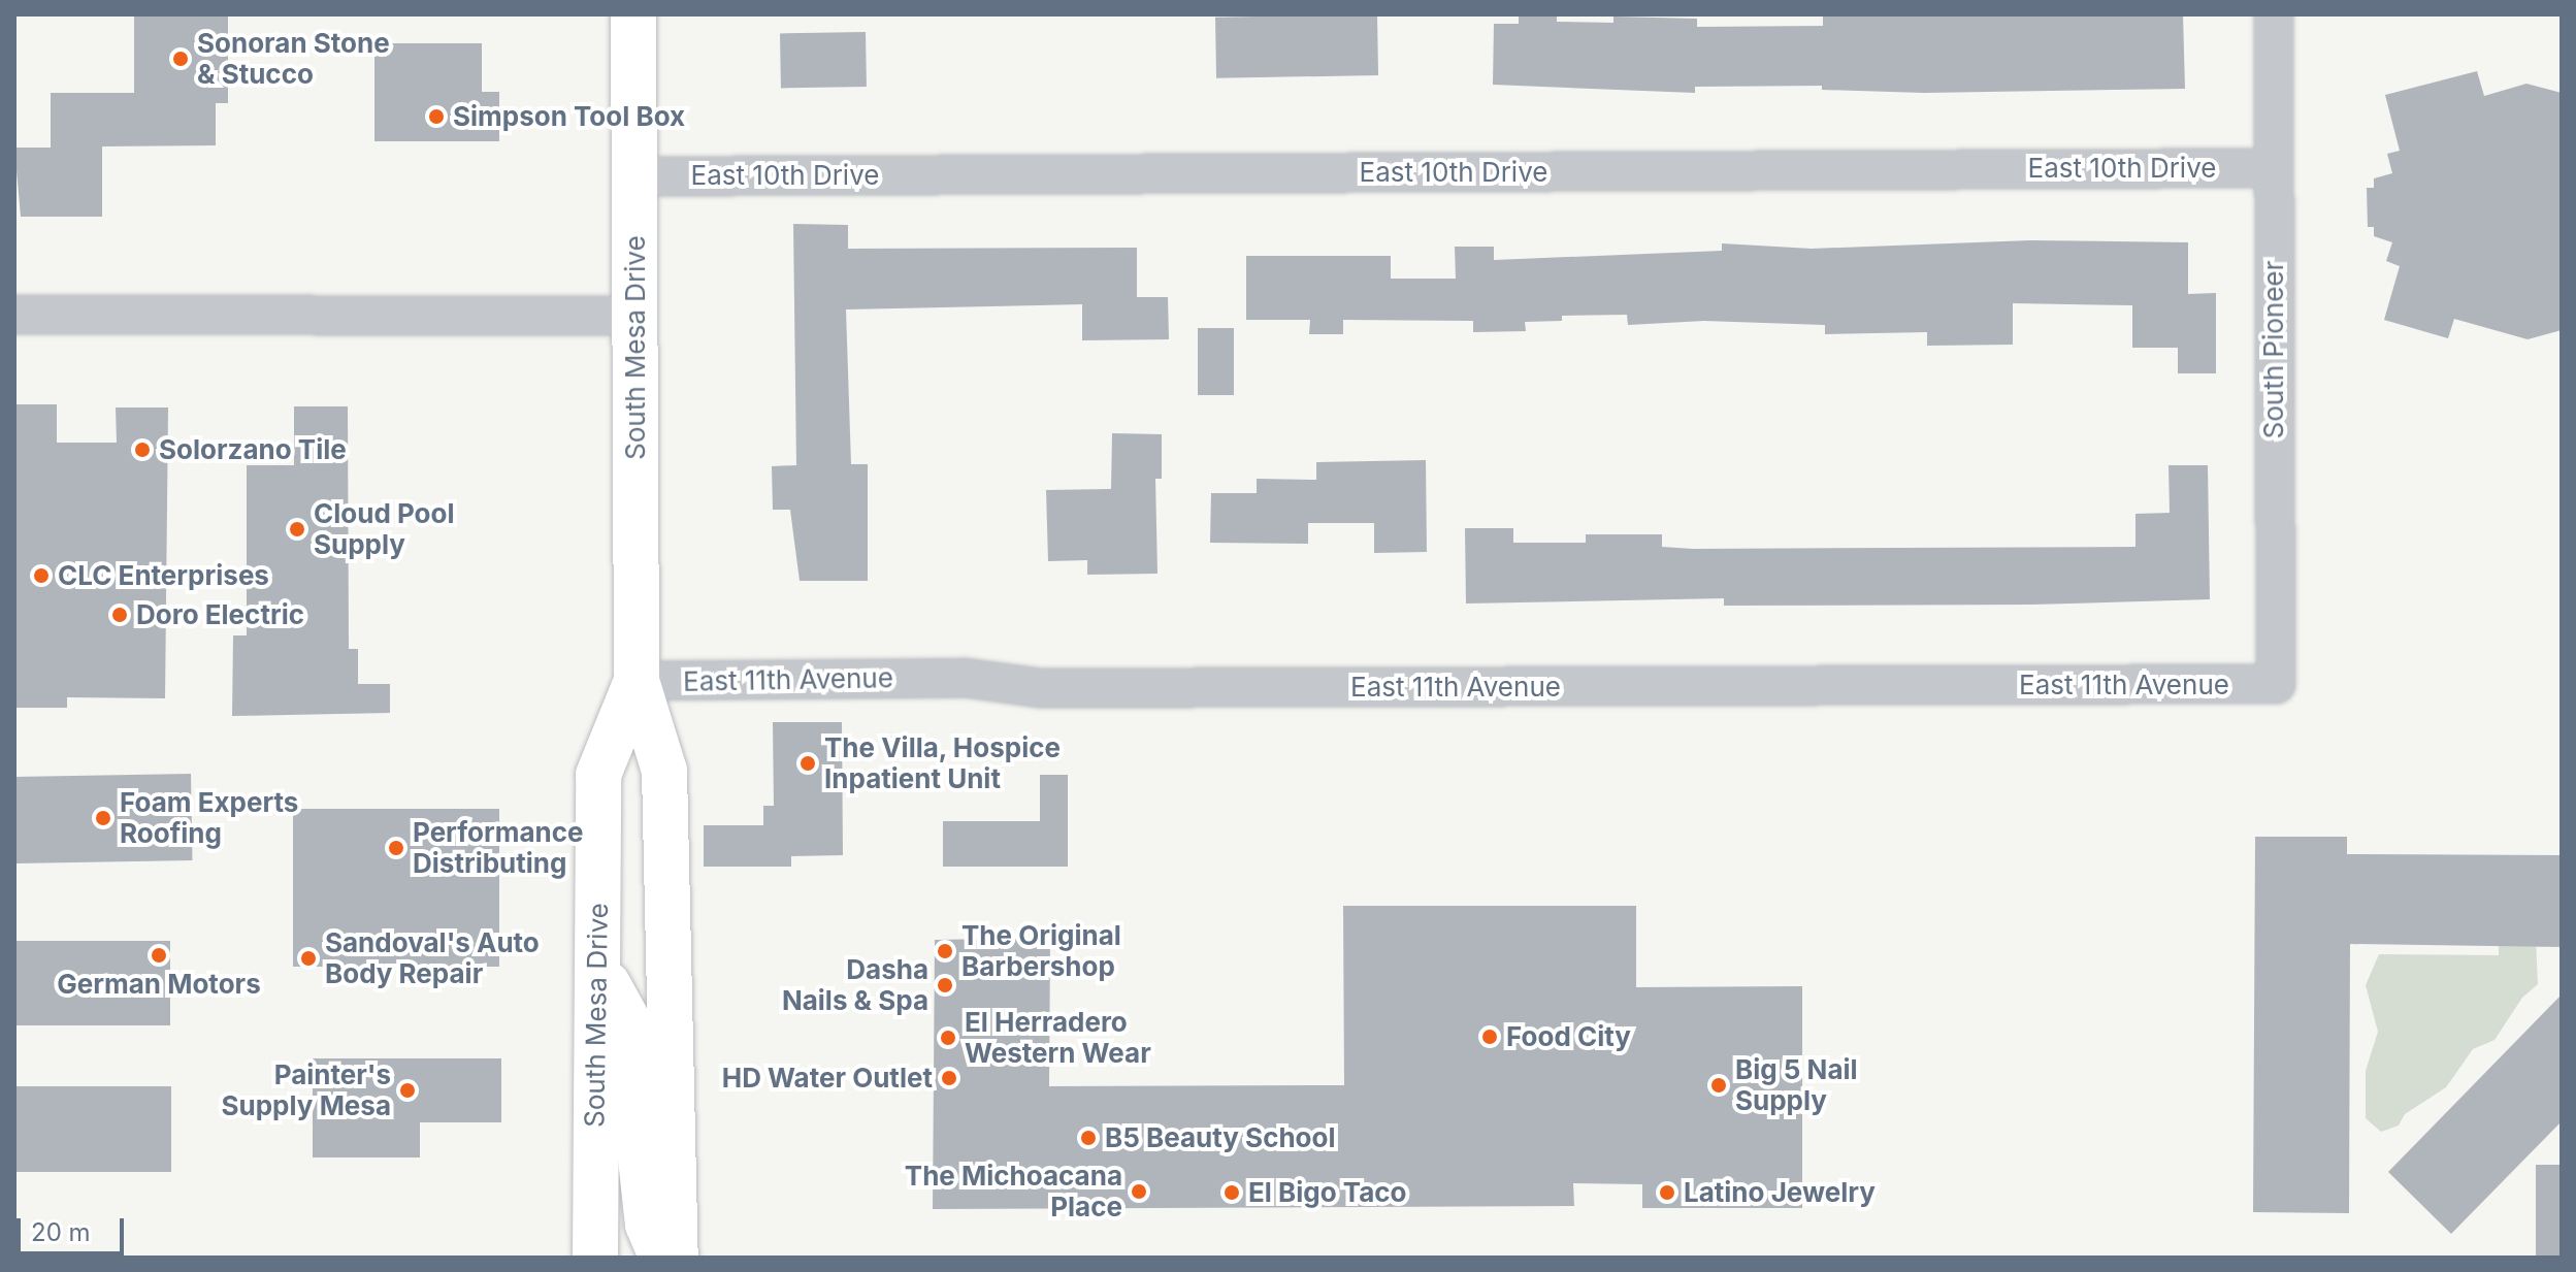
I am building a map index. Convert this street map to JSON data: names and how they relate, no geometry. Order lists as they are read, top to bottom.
{
  "streets": {
    "main road": ["South Mesa Drive"],
    "street": ["East 10th Drive", "South Pioneer", "East 11th Avenue"]
  },
  "crossings": [
    ["East 10th Drive", "South Mesa Drive"],
    ["East 10th Drive", "South Pioneer"],
    ["South Mesa Drive", "East 11th Avenue"],
    ["South Pioneer", "East 11th Avenue"]
  ],
  "places": [
    "Sonoran Stone & Stucco",
    "Simpson Tool Box",
    "Solorzano Tile",
    "Cloud Pool Supply",
    "CLC Enterprises",
    "Doro Electric",
    "The Villa, Hospice Inpatient Unit",
    "Foam Experts Roofing",
    "Performance Distributing",
    "The Original Barbershop",
    "German Motors",
    "Sandoval's Auto Body Repair",
    "Dasha Nails & Spa",
    "Food City",
    "El Herradero Western Wear",
    "HD Water Outlet",
    "Big 5 Nail Supply",
    "Painter's Supply Mesa",
    "B5 Beauty School",
    "The Michoacana Place",
    "El Bigo Taco",
    "Latino Jewelry"
  ],
  "scale_bar": "20 m"
}
